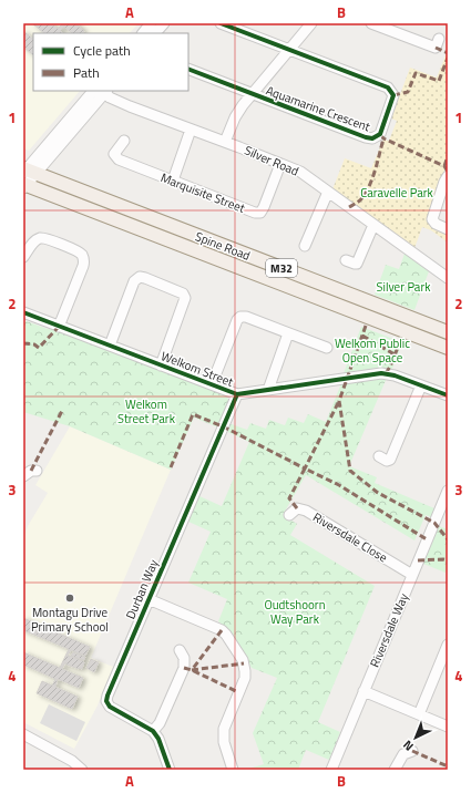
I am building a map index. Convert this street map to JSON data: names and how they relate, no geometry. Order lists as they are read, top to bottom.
{
  "streets": {
    "main road": ["Spine Road", "M32"],
    "street": [
      "Aquamarine Crescent",
      "Silver Road",
      "Marquisite Street",
      "Welkom Street",
      "Riversdale Close",
      "Durban Way",
      "Riversdale Way"
    ]
  },
  "crossings": [
    ["Silver Road", "Marquisite Street"],
    ["Welkom Street", "Durban Way"],
    ["Riversdale Close", "Riversdale Way"]
  ],
  "parks": [
    "Caravelle Park",
    "Silver Park",
    "Welkom Public Open Space",
    "Welkom Street Park",
    "Oudtshoorn Way Park"
  ],
  "places": ["Montagu Drive Primary School"],
  "legend": ["Cycle path", "Path"],
  "north": "bottom left",
  "grid": {
    "columns": ["A", "B"],
    "rows": [
      "1",
      "2",
      "3",
      "4"
    ]
  }
}
